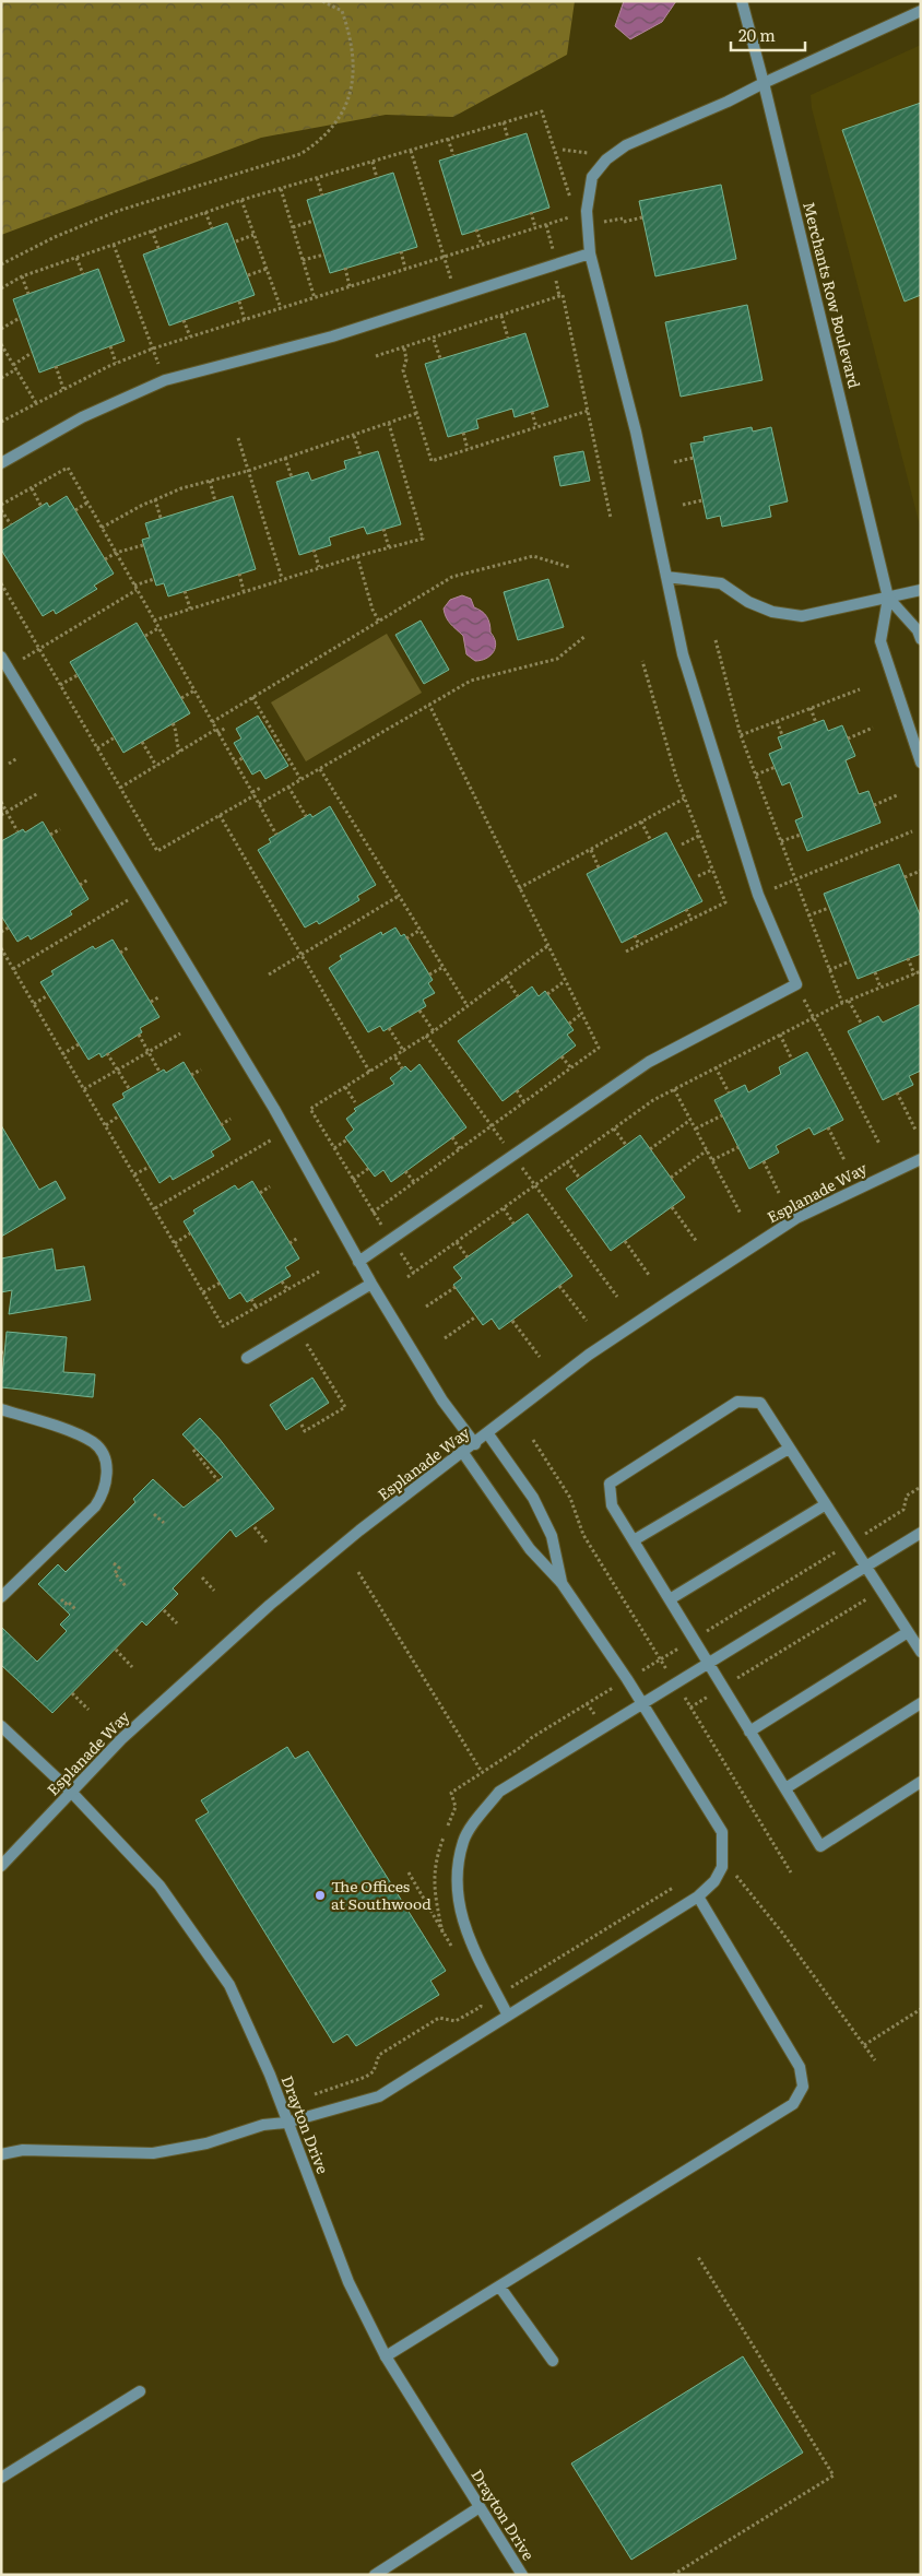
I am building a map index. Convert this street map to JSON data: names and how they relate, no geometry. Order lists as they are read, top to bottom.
{
  "streets": {
    "street": ["Merchants Row Boulevard", "Esplanade Way", "Drayton Drive"]
  },
  "crossings": [
    ["Esplanade Way", "Drayton Drive"]
  ],
  "places": ["The Offices at Southwood"],
  "scale_bar": "20 m"
}
